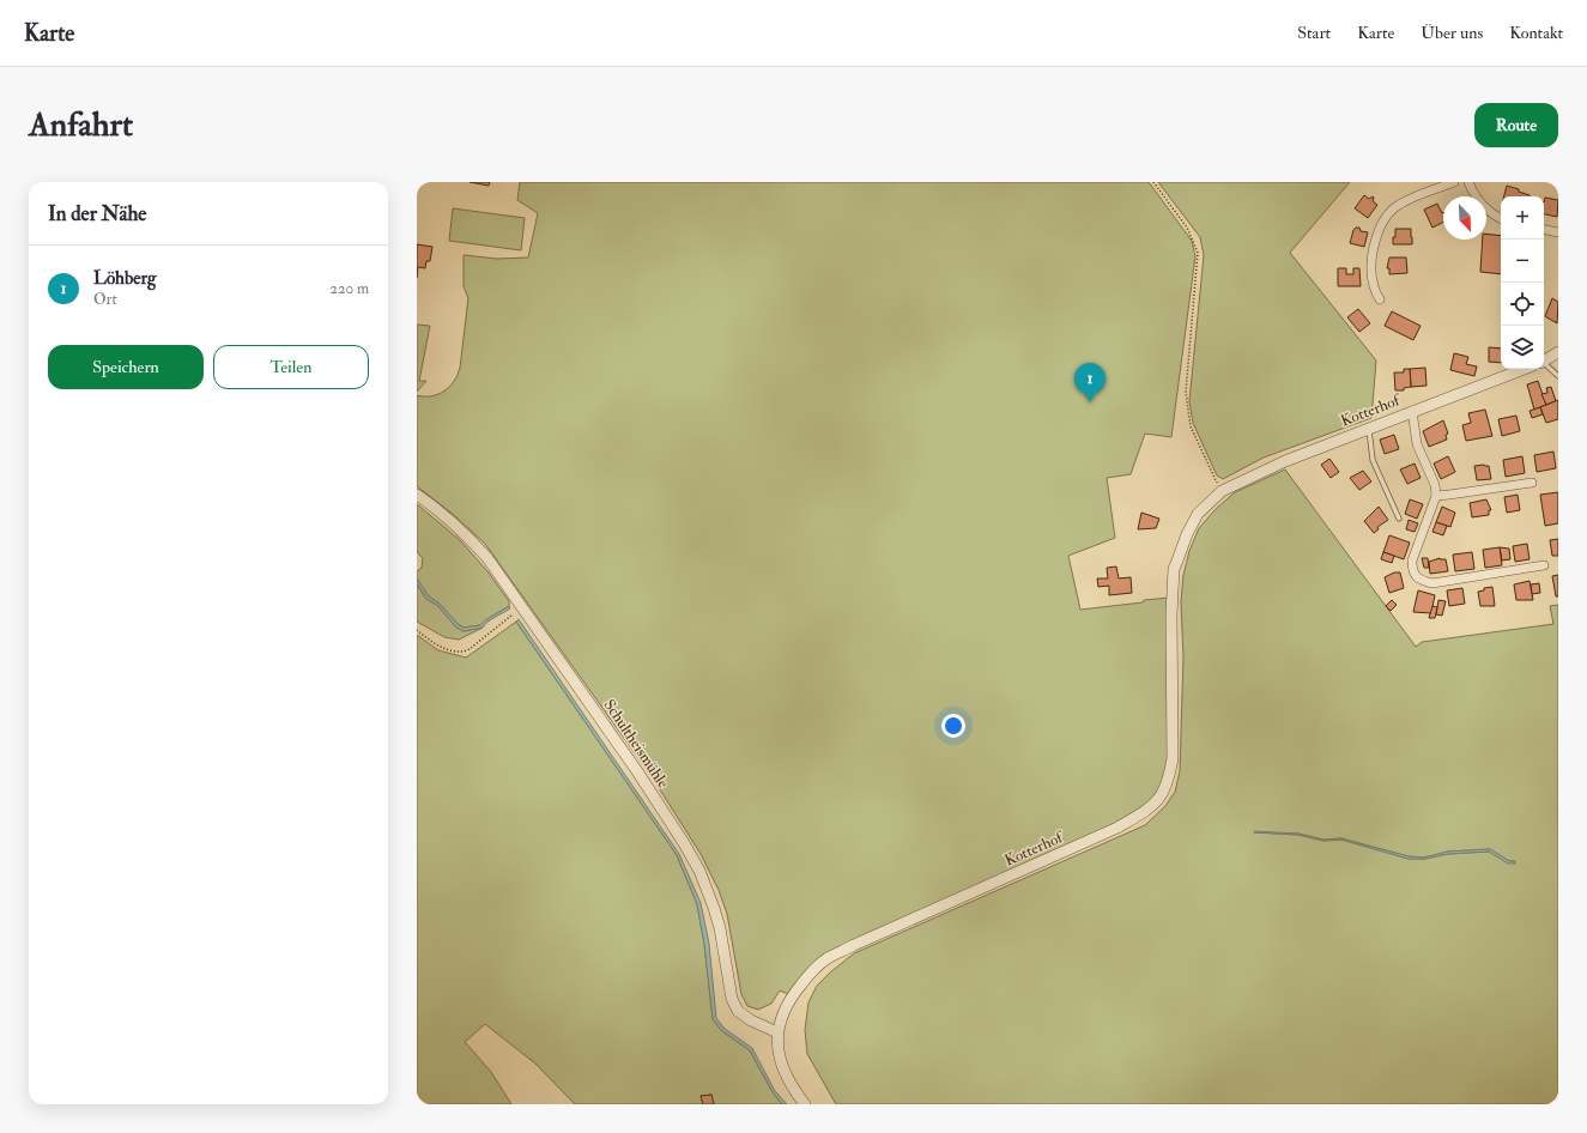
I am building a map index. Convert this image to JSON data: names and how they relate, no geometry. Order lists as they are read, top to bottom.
{
  "streets": {
    "street": ["Kotterhof", "Schultheismühle"]
  },
  "crossings": [
    ["Kotterhof", "Schultheismühle"]
  ],
  "north": "bottom right",
  "page": {
    "header": "Karte",
    "nav": [
      "Start",
      "Karte",
      "Über uns",
      "Kontakt"
    ],
    "buttons": [
      "Route",
      ["Speichern", "Teilen"]
    ],
    "title": "Anfahrt",
    "heading": "In der Nähe",
    "map_buttons": ["+", "−"],
    "list": [
      {
        "mark": "1",
        "name": "Löhberg",
        "note": "Ort",
        "value": "220 m"
      }
    ],
    "pins": "1"
  }
}
